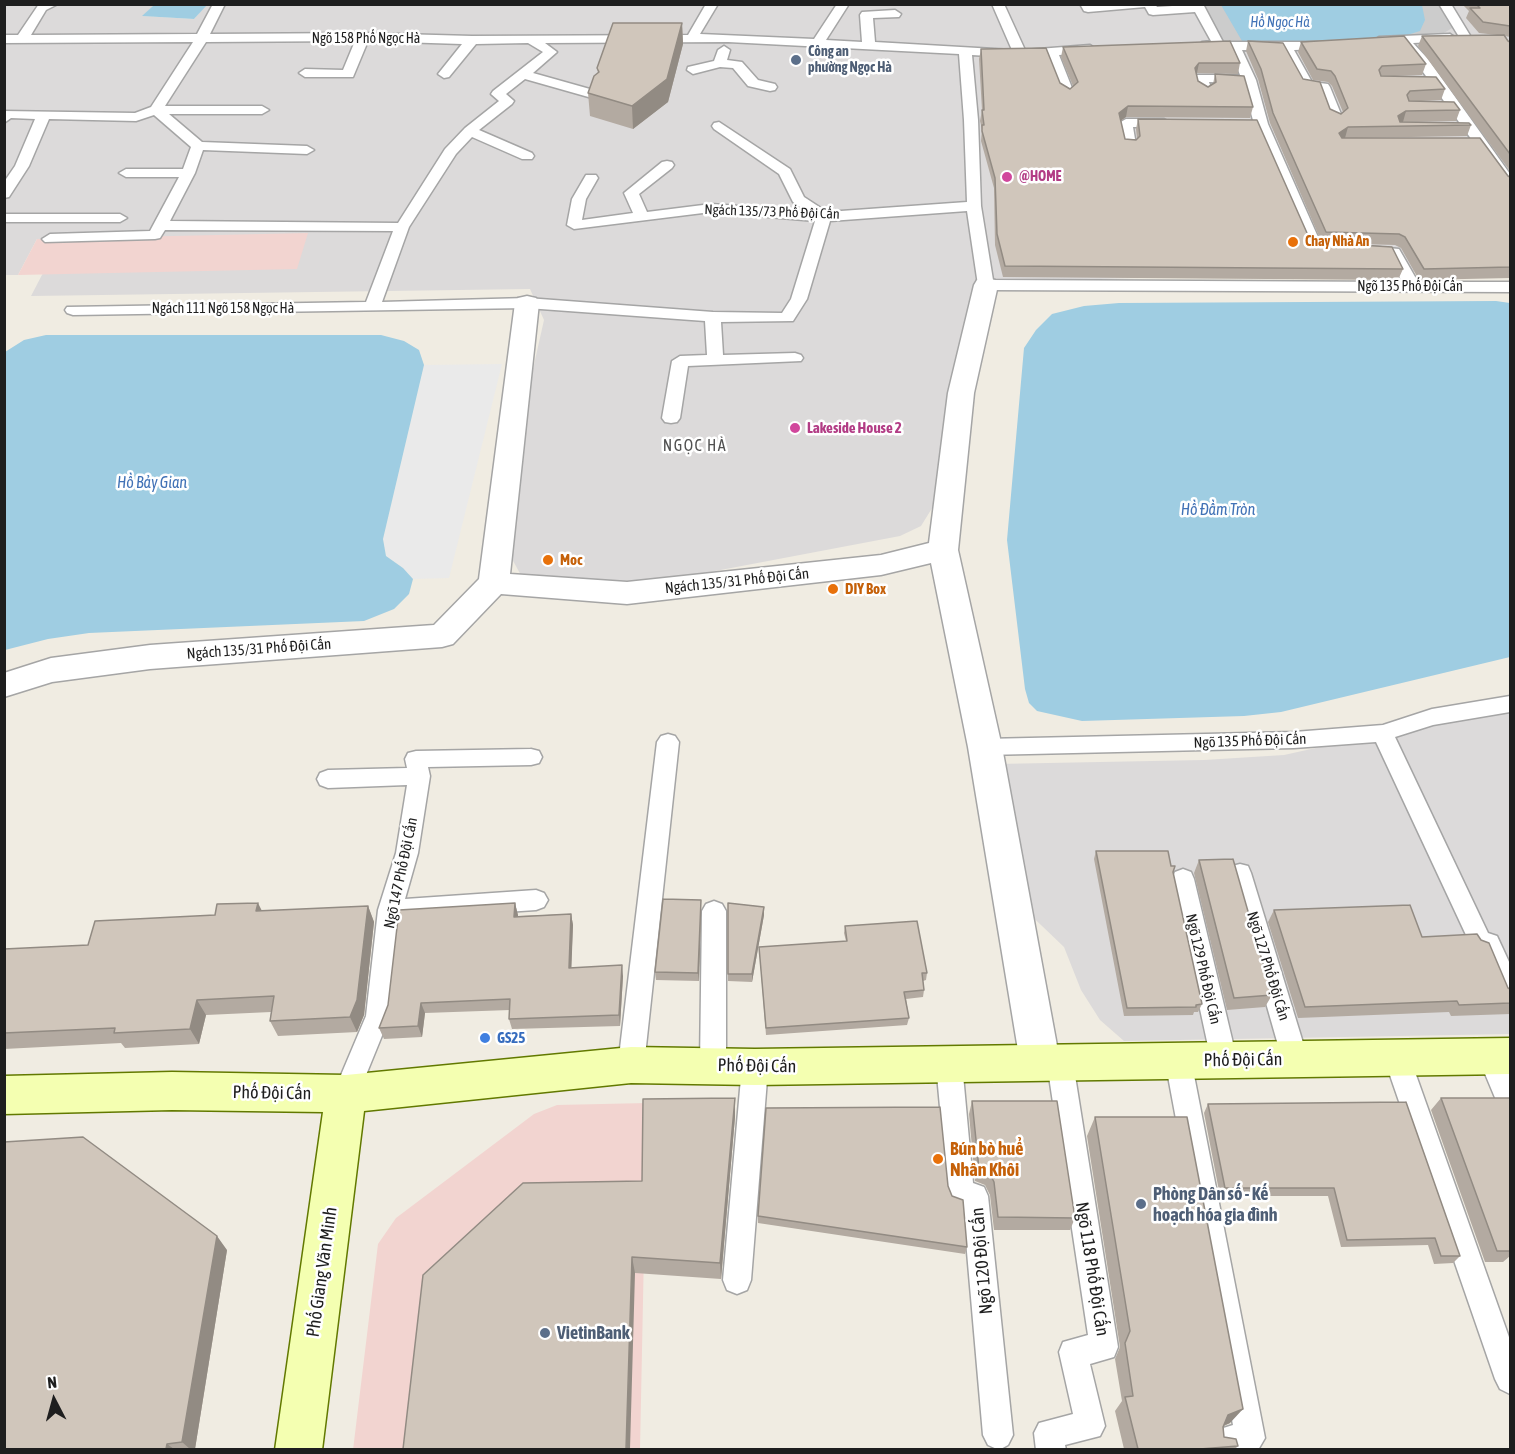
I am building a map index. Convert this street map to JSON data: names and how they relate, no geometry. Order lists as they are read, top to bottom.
{
  "streets": {
    "street": ["Ngách 135/31 Phố Đội Cấn", "Phố Đội Cấn", "Phố Giang Văn Minh"],
    "lane": [
      "Ngõ 158 Phố Ngọc Hà",
      "Ngách 135/73 Phố Đội Cấn",
      "Ngõ 135 Phố Đội Cấn",
      "Ngách 111 Ngõ 158 Ngọc Hà",
      "Ngõ 147 Phố Đội Cấn",
      "Ngõ 127 Phố Đội Cấn",
      "Ngõ 129 Phố Đội Cấn",
      "Ngõ 120 Đội Cấn",
      "Ngõ 118 Phố Đội Cấn"
    ]
  },
  "crossings": [
    ["Ngõ 147 Phố Đội Cấn", "Phố Đội Cấn"],
    ["Ngõ 147 Phố Đội Cấn", "Phố Giang Văn Minh"],
    ["Ngõ 127 Phố Đội Cấn", "Phố Đội Cấn"],
    ["Ngõ 129 Phố Đội Cấn", "Phố Đội Cấn"],
    ["Phố Đội Cấn", "Ngõ 120 Đội Cấn"],
    ["Phố Đội Cấn", "Ngõ 118 Phố Đội Cấn"],
    ["Phố Đội Cấn", "Phố Giang Văn Minh"]
  ],
  "districts": ["NGỌC HÀ"],
  "water": ["Hồ Ngọc Hà", "Hồ Bảy Gian", "Hồ Đầm Tròn"],
  "places": [
    "Công an phường Ngọc Hà",
    "@HOME",
    "Chay Nhà An",
    "Lakeside House 2",
    "Moc",
    "DIY Box",
    "GS25",
    "Bún bò huể Nhân Khôi",
    "Phòng Dân số - Kế hoạch hóa gia đình",
    "VietinBank"
  ],
  "north": "top"
}
